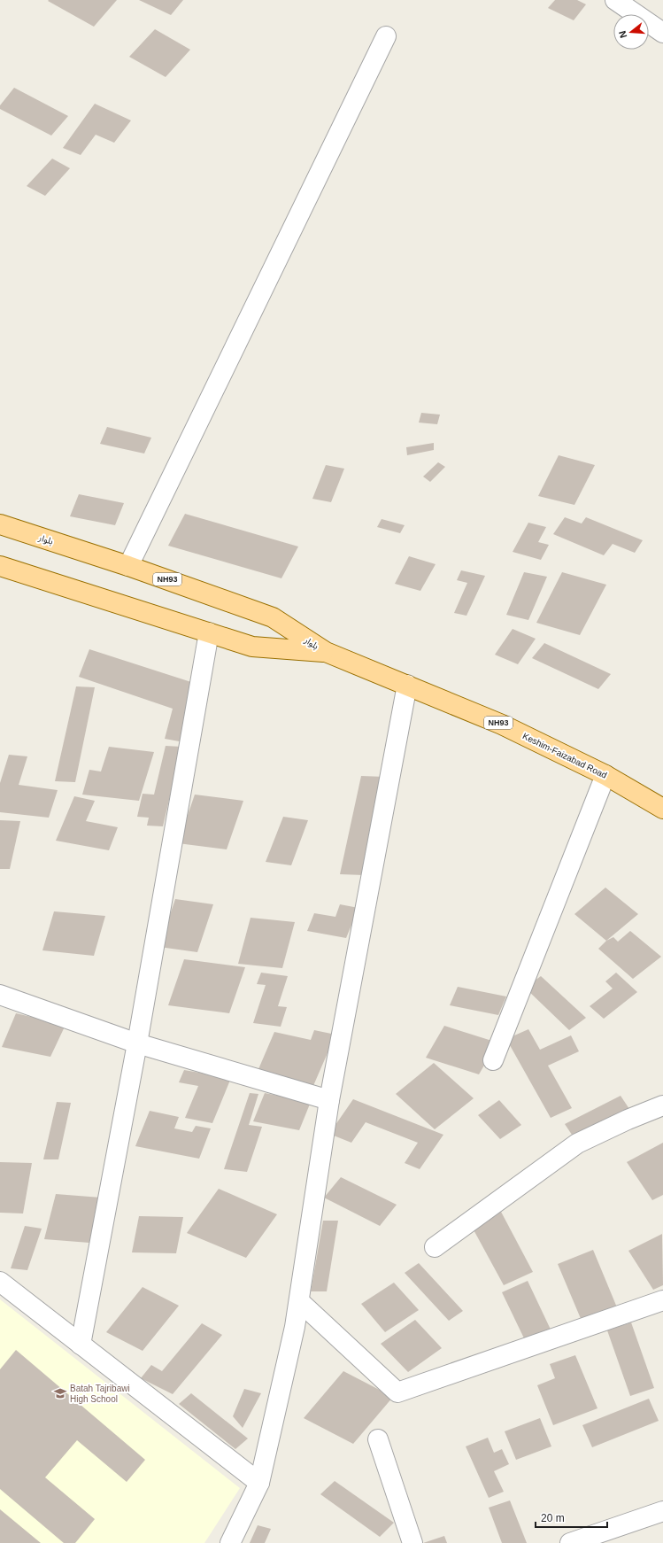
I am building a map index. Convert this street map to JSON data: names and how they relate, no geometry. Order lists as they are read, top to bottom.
{
  "streets": {
    "main road": ["بلوار", "NH93", "Keshim-Faizabad Road"]
  },
  "crossings": [
    ["بلوار", "Keshim-Faizabad Road"]
  ],
  "places": {
    "school or university": ["Batah Tajribawi High School"]
  },
  "scale_bar": "20 m",
  "north": "left"
}
